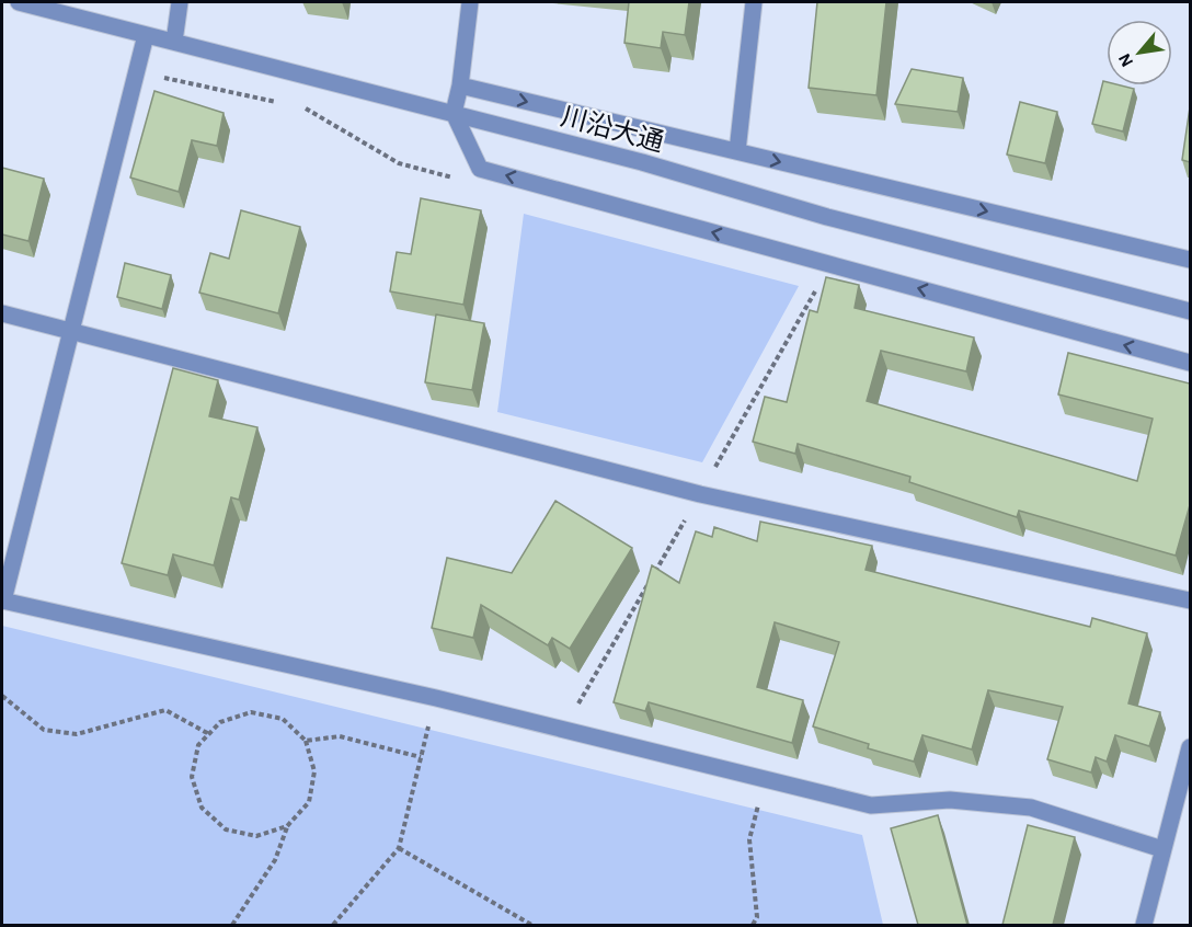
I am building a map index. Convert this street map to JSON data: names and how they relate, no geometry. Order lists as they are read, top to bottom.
{
  "streets": {
    "street": ["川沿大通"]
  },
  "north": "bottom left"
}
